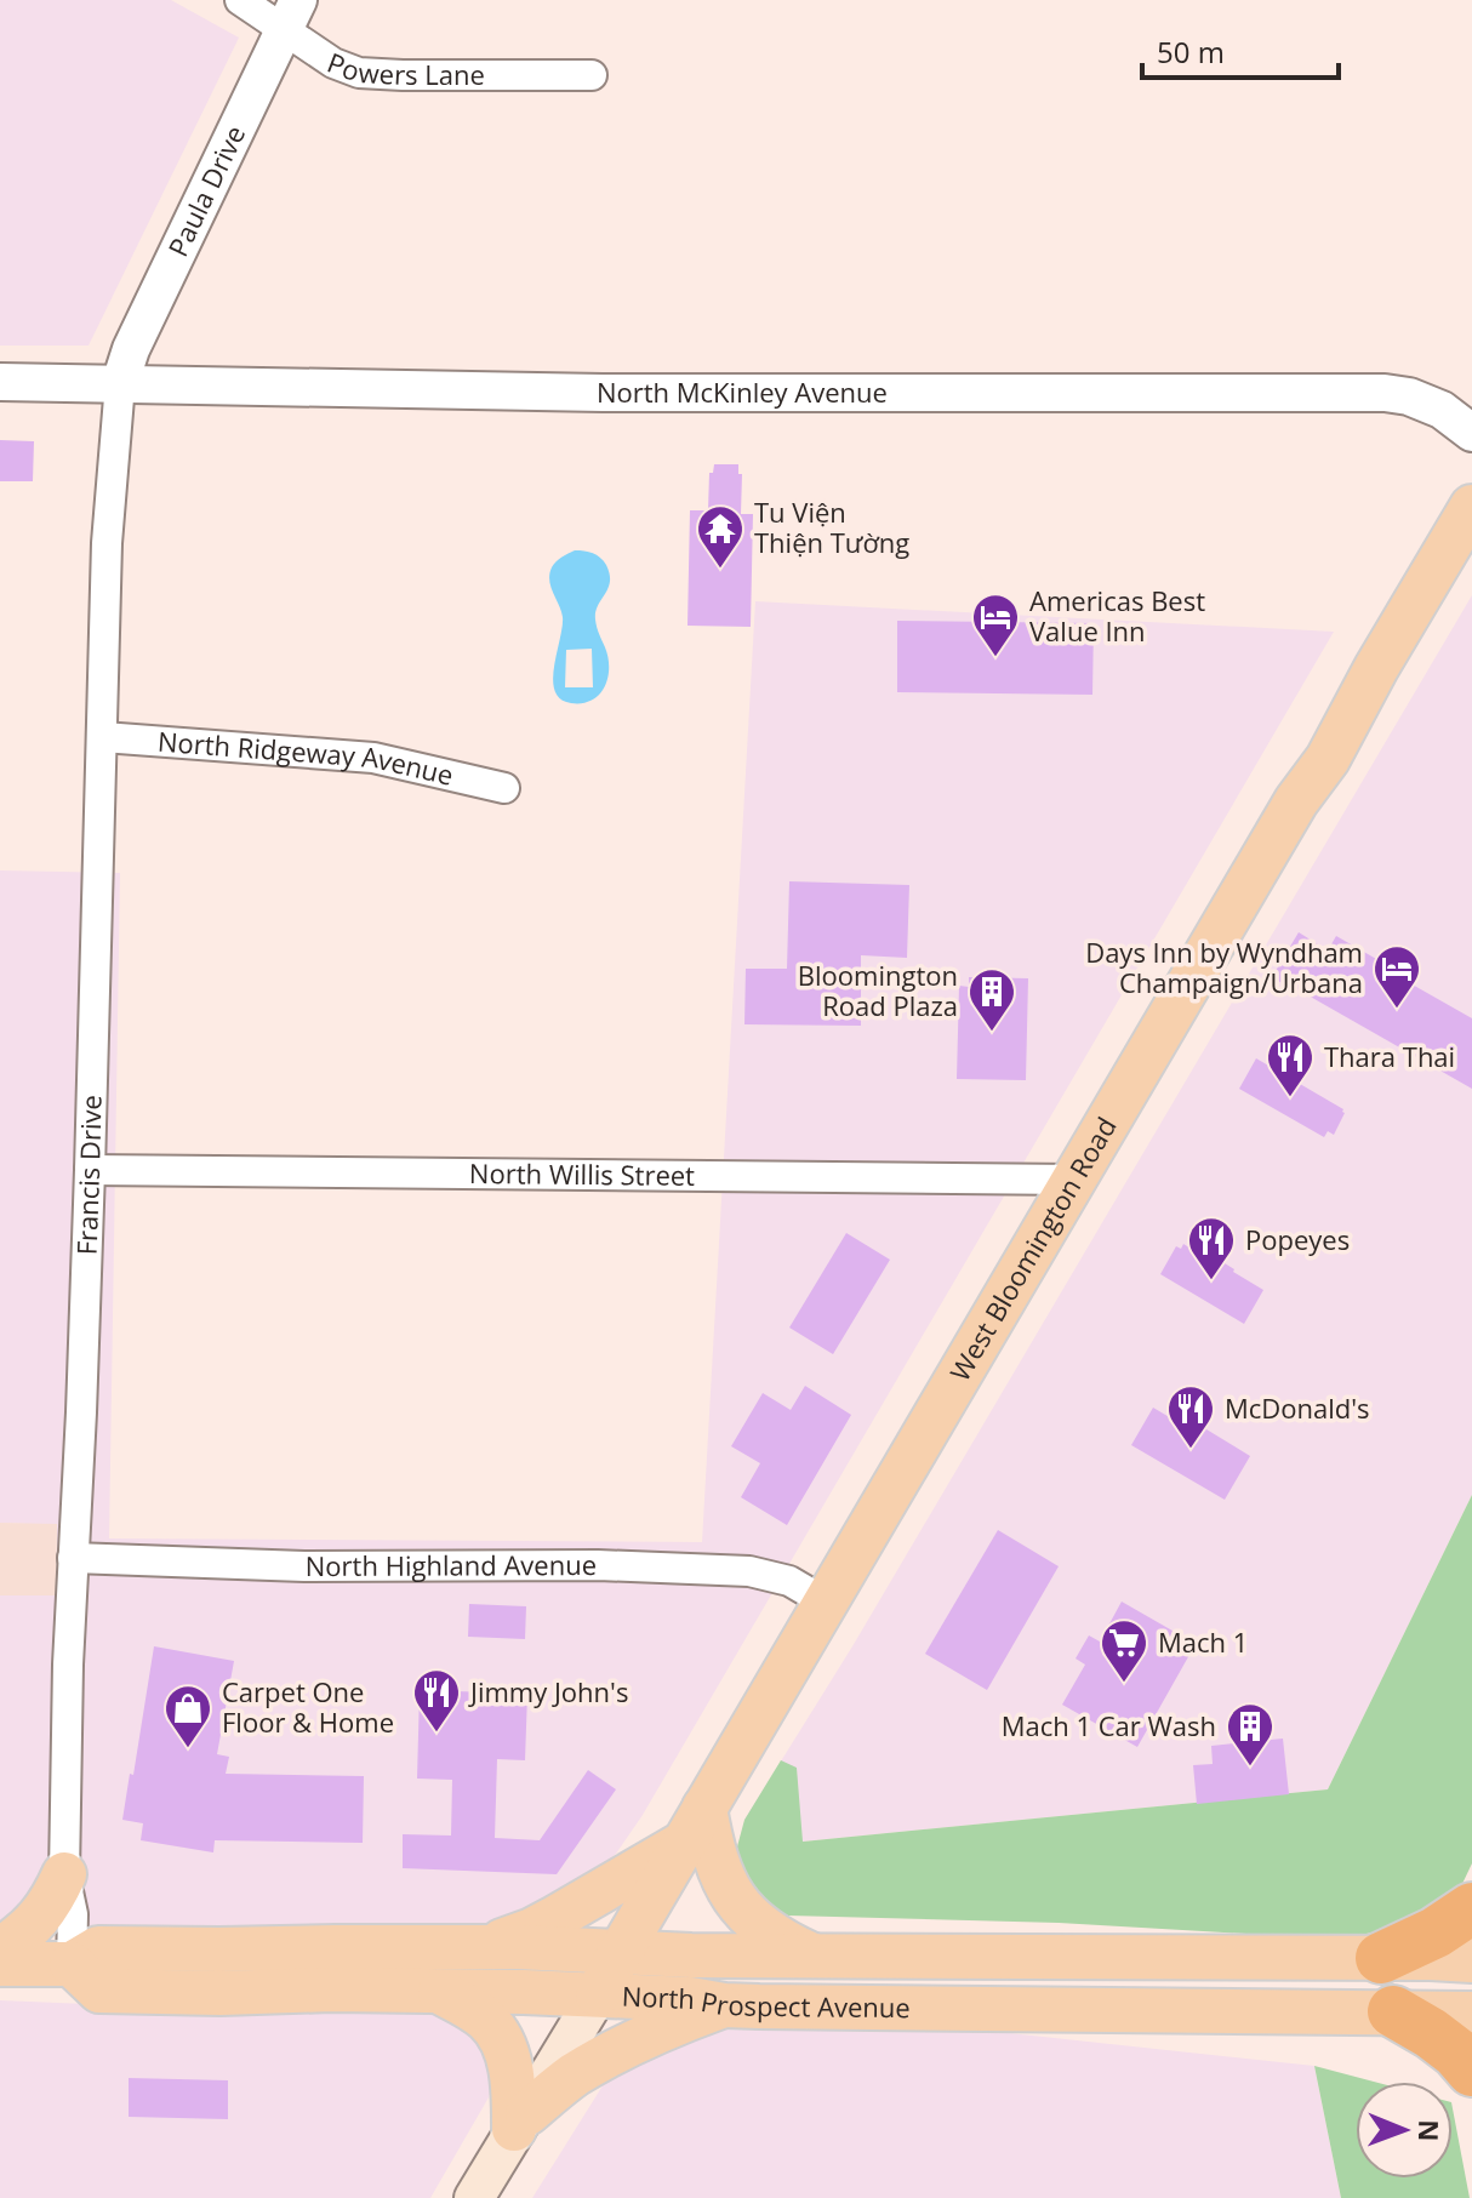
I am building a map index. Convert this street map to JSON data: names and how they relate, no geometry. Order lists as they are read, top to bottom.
{
  "streets": {
    "main road": ["West Bloomington Road", "North Prospect Avenue"],
    "street": [
      "Powers Lane",
      "Paula Drive",
      "North McKinley Avenue",
      "North Ridgeway Avenue",
      "Francis Drive",
      "North Willis Street",
      "North Highland Avenue"
    ]
  },
  "crossings": [
    ["Powers Lane", "Paula Drive"],
    ["Paula Drive", "North McKinley Avenue"],
    ["Paula Drive", "Francis Drive"],
    ["North McKinley Avenue", "Francis Drive"],
    ["North Ridgeway Avenue", "Francis Drive"],
    ["Francis Drive", "North Willis Street"],
    ["Francis Drive", "North Highland Avenue"],
    ["Francis Drive", "North Prospect Avenue"],
    ["North Willis Street", "West Bloomington Road"],
    ["West Bloomington Road", "North Highland Avenue"],
    ["West Bloomington Road", "North Prospect Avenue"]
  ],
  "places": {
    "temple": ["Tu Viện Thiện Tường"],
    "hotel": ["Americas Best Value Inn", "Days Inn by Wyndham Champaign/Urbana"],
    "building": ["Bloomington Road Plaza", "Mach 1 Car Wash"],
    "restaurant": [
      "Thara Thai",
      "Popeyes",
      "McDonald's",
      "Jimmy John's"
    ],
    "supermarket": ["Mach 1"],
    "shop": ["Carpet One Floor & Home"]
  },
  "scale_bar": "50 m",
  "north": "right"
}
